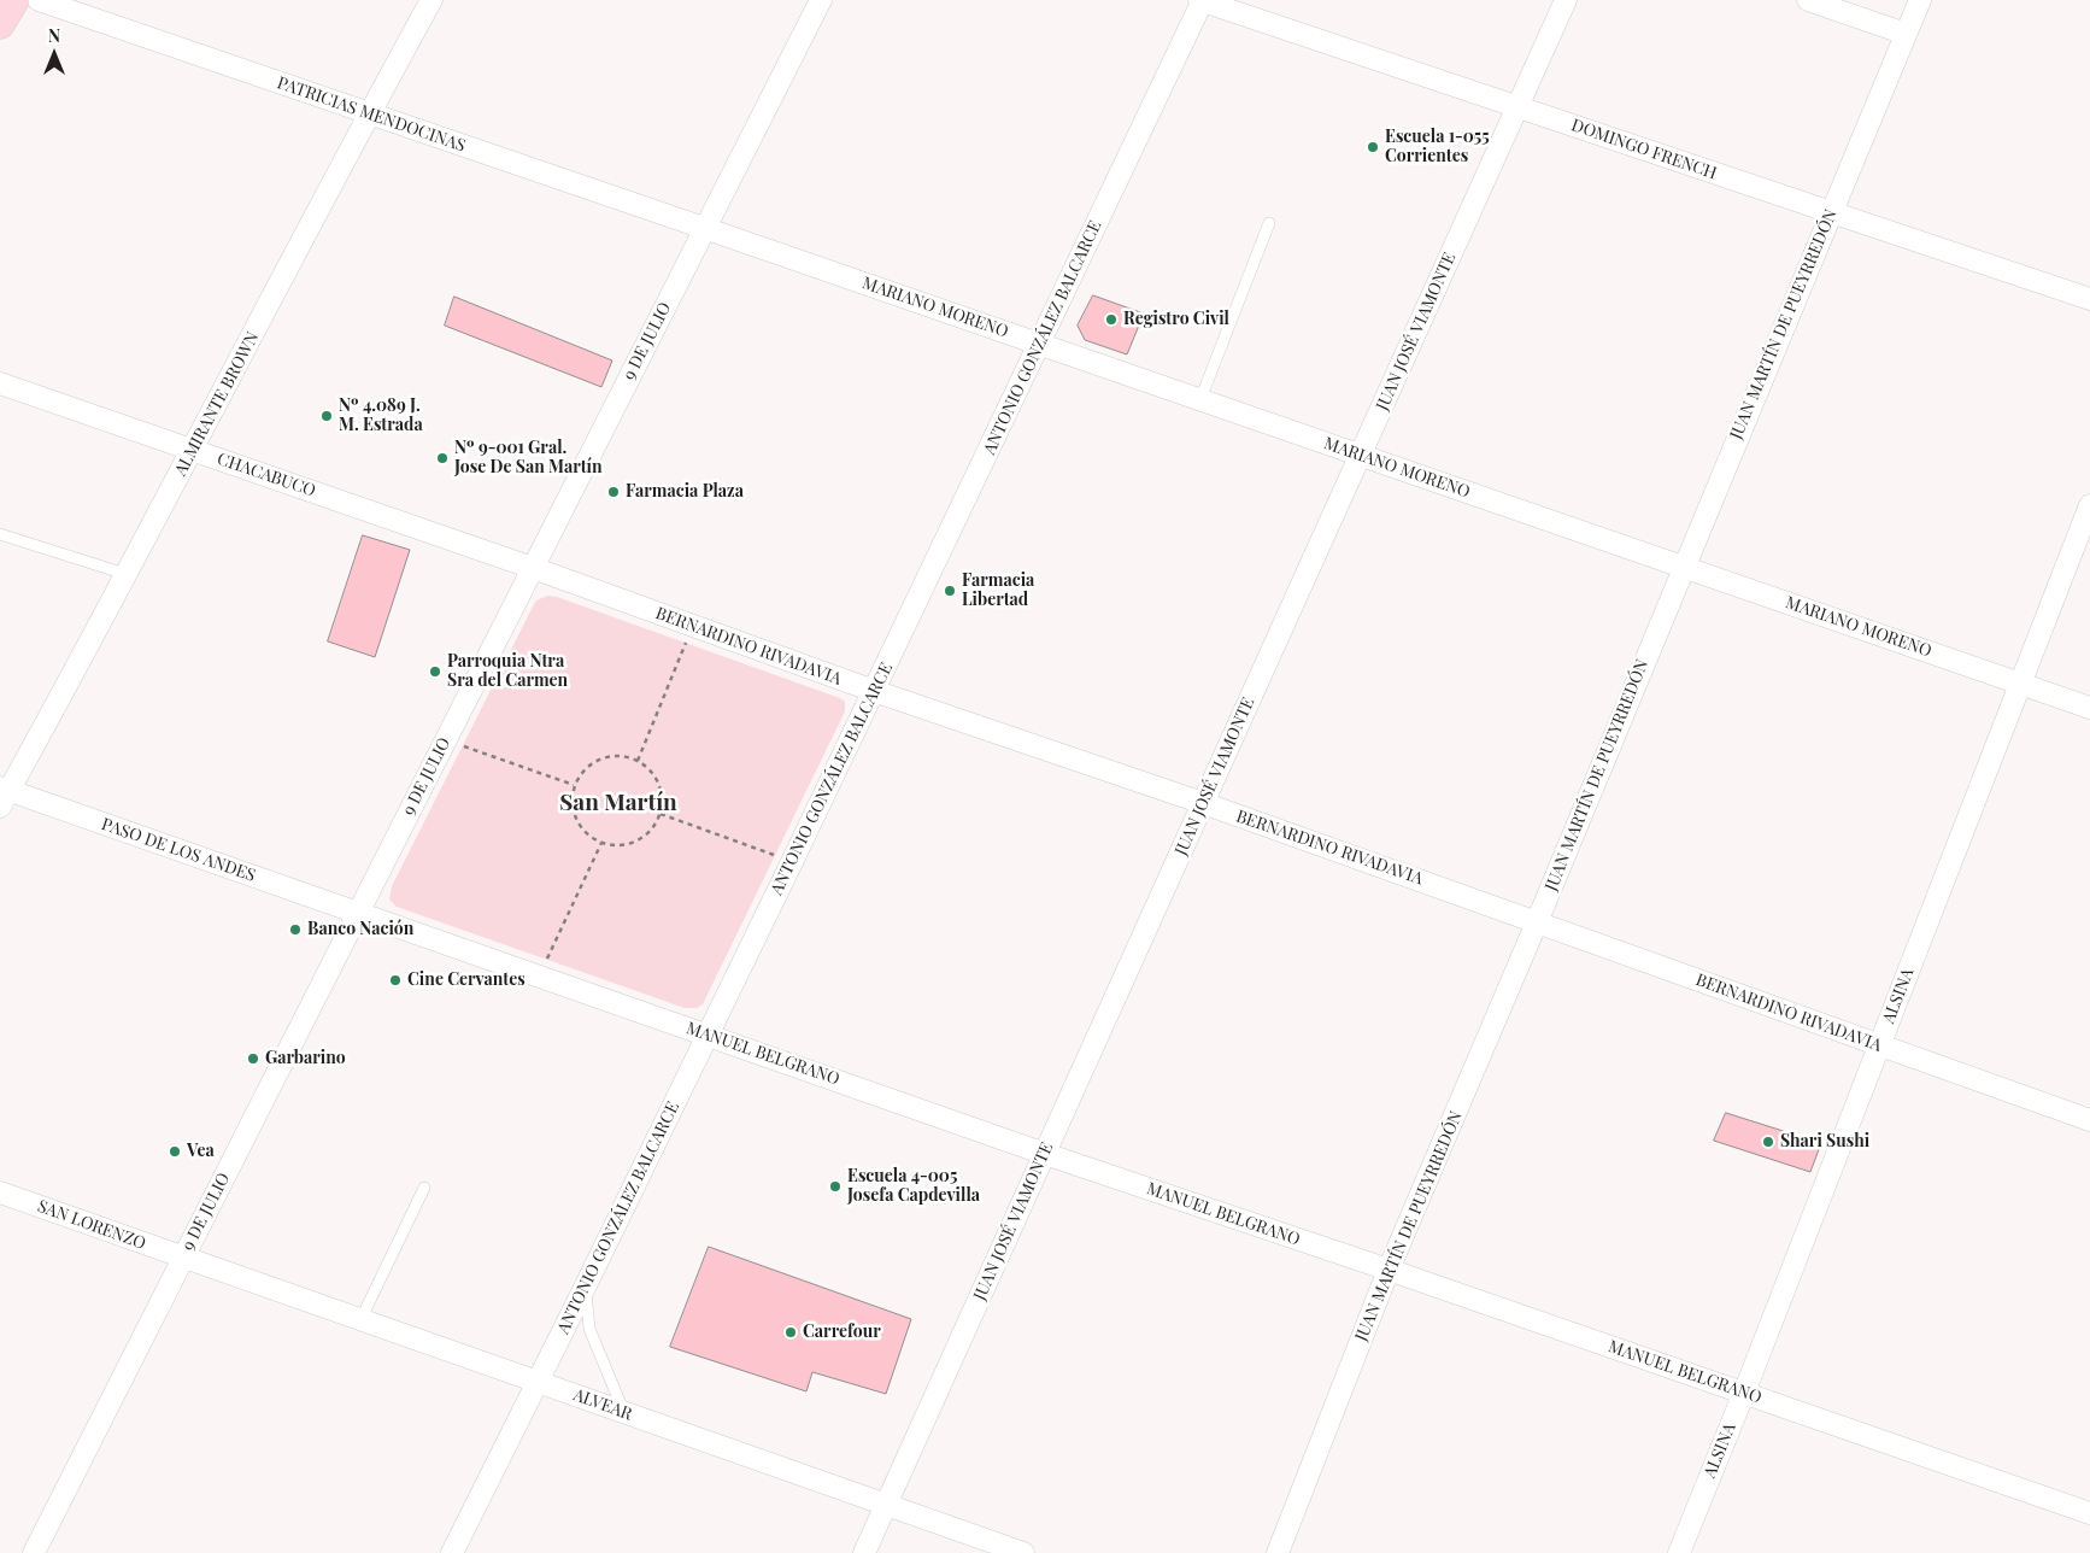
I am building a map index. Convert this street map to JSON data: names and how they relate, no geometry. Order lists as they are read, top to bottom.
{
  "streets": {
    "street": [
      "PATRICIAS MENDOCINAS",
      "DOMINGO FRENCH",
      "MARIANO MORENO",
      "JUAN MARTÍN DE PUEYRREDÓN",
      "JUAN JOSÉ VIAMONTE",
      "ANTONIO GONZÁLEZ BALCARCE",
      "9 DE JULIO",
      "ALMIRANTE BROWN",
      "CHACABUCO",
      "BERNARDINO RIVADAVIA",
      "PASO DE LOS ANDES",
      "ALSINA",
      "MANUEL BELGRANO",
      "SAN LORENZO",
      "ALVEAR"
    ]
  },
  "crossings": [
    ["PATRICIAS MENDOCINAS", "MARIANO MORENO"],
    ["PATRICIAS MENDOCINAS", "9 DE JULIO"],
    ["PATRICIAS MENDOCINAS", "ALMIRANTE BROWN"],
    ["DOMINGO FRENCH", "JUAN MARTÍN DE PUEYRREDÓN"],
    ["DOMINGO FRENCH", "JUAN JOSÉ VIAMONTE"],
    ["DOMINGO FRENCH", "ANTONIO GONZÁLEZ BALCARCE"],
    ["MARIANO MORENO", "JUAN MARTÍN DE PUEYRREDÓN"],
    ["MARIANO MORENO", "JUAN JOSÉ VIAMONTE"],
    ["MARIANO MORENO", "ANTONIO GONZÁLEZ BALCARCE"],
    ["MARIANO MORENO", "9 DE JULIO"],
    ["MARIANO MORENO", "ALSINA"],
    ["JUAN MARTÍN DE PUEYRREDÓN", "BERNARDINO RIVADAVIA"],
    ["JUAN MARTÍN DE PUEYRREDÓN", "MANUEL BELGRANO"],
    ["JUAN JOSÉ VIAMONTE", "BERNARDINO RIVADAVIA"],
    ["JUAN JOSÉ VIAMONTE", "MANUEL BELGRANO"],
    ["JUAN JOSÉ VIAMONTE", "ALVEAR"],
    ["ANTONIO GONZÁLEZ BALCARCE", "BERNARDINO RIVADAVIA"],
    ["ANTONIO GONZÁLEZ BALCARCE", "MANUEL BELGRANO"],
    ["ANTONIO GONZÁLEZ BALCARCE", "ALVEAR"],
    ["9 DE JULIO", "CHACABUCO"],
    ["9 DE JULIO", "BERNARDINO RIVADAVIA"],
    ["9 DE JULIO", "PASO DE LOS ANDES"],
    ["9 DE JULIO", "MANUEL BELGRANO"],
    ["9 DE JULIO", "SAN LORENZO"],
    ["9 DE JULIO", "ALVEAR"],
    ["ALMIRANTE BROWN", "CHACABUCO"],
    ["ALMIRANTE BROWN", "PASO DE LOS ANDES"],
    ["CHACABUCO", "BERNARDINO RIVADAVIA"],
    ["BERNARDINO RIVADAVIA", "ALSINA"],
    ["PASO DE LOS ANDES", "MANUEL BELGRANO"],
    ["ALSINA", "MANUEL BELGRANO"],
    ["SAN LORENZO", "ALVEAR"]
  ],
  "districts": ["San Martín"],
  "places": [
    "Escuela 1-055 Corrientes",
    "Registro Civil",
    "Nº 4.089 J. M. Estrada",
    "Nº 9-001 Gral. Jose De San Martín",
    "Farmacia Plaza",
    "Farmacia Libertad",
    "Parroquia Ntra Sra del Carmen",
    "Banco Nación",
    "Cine Cervantes",
    "Garbarino",
    "Shari Sushi",
    "Vea",
    "Escuela 4-005 Josefa Capdevilla",
    "Carrefour"
  ],
  "north": "top"
}
